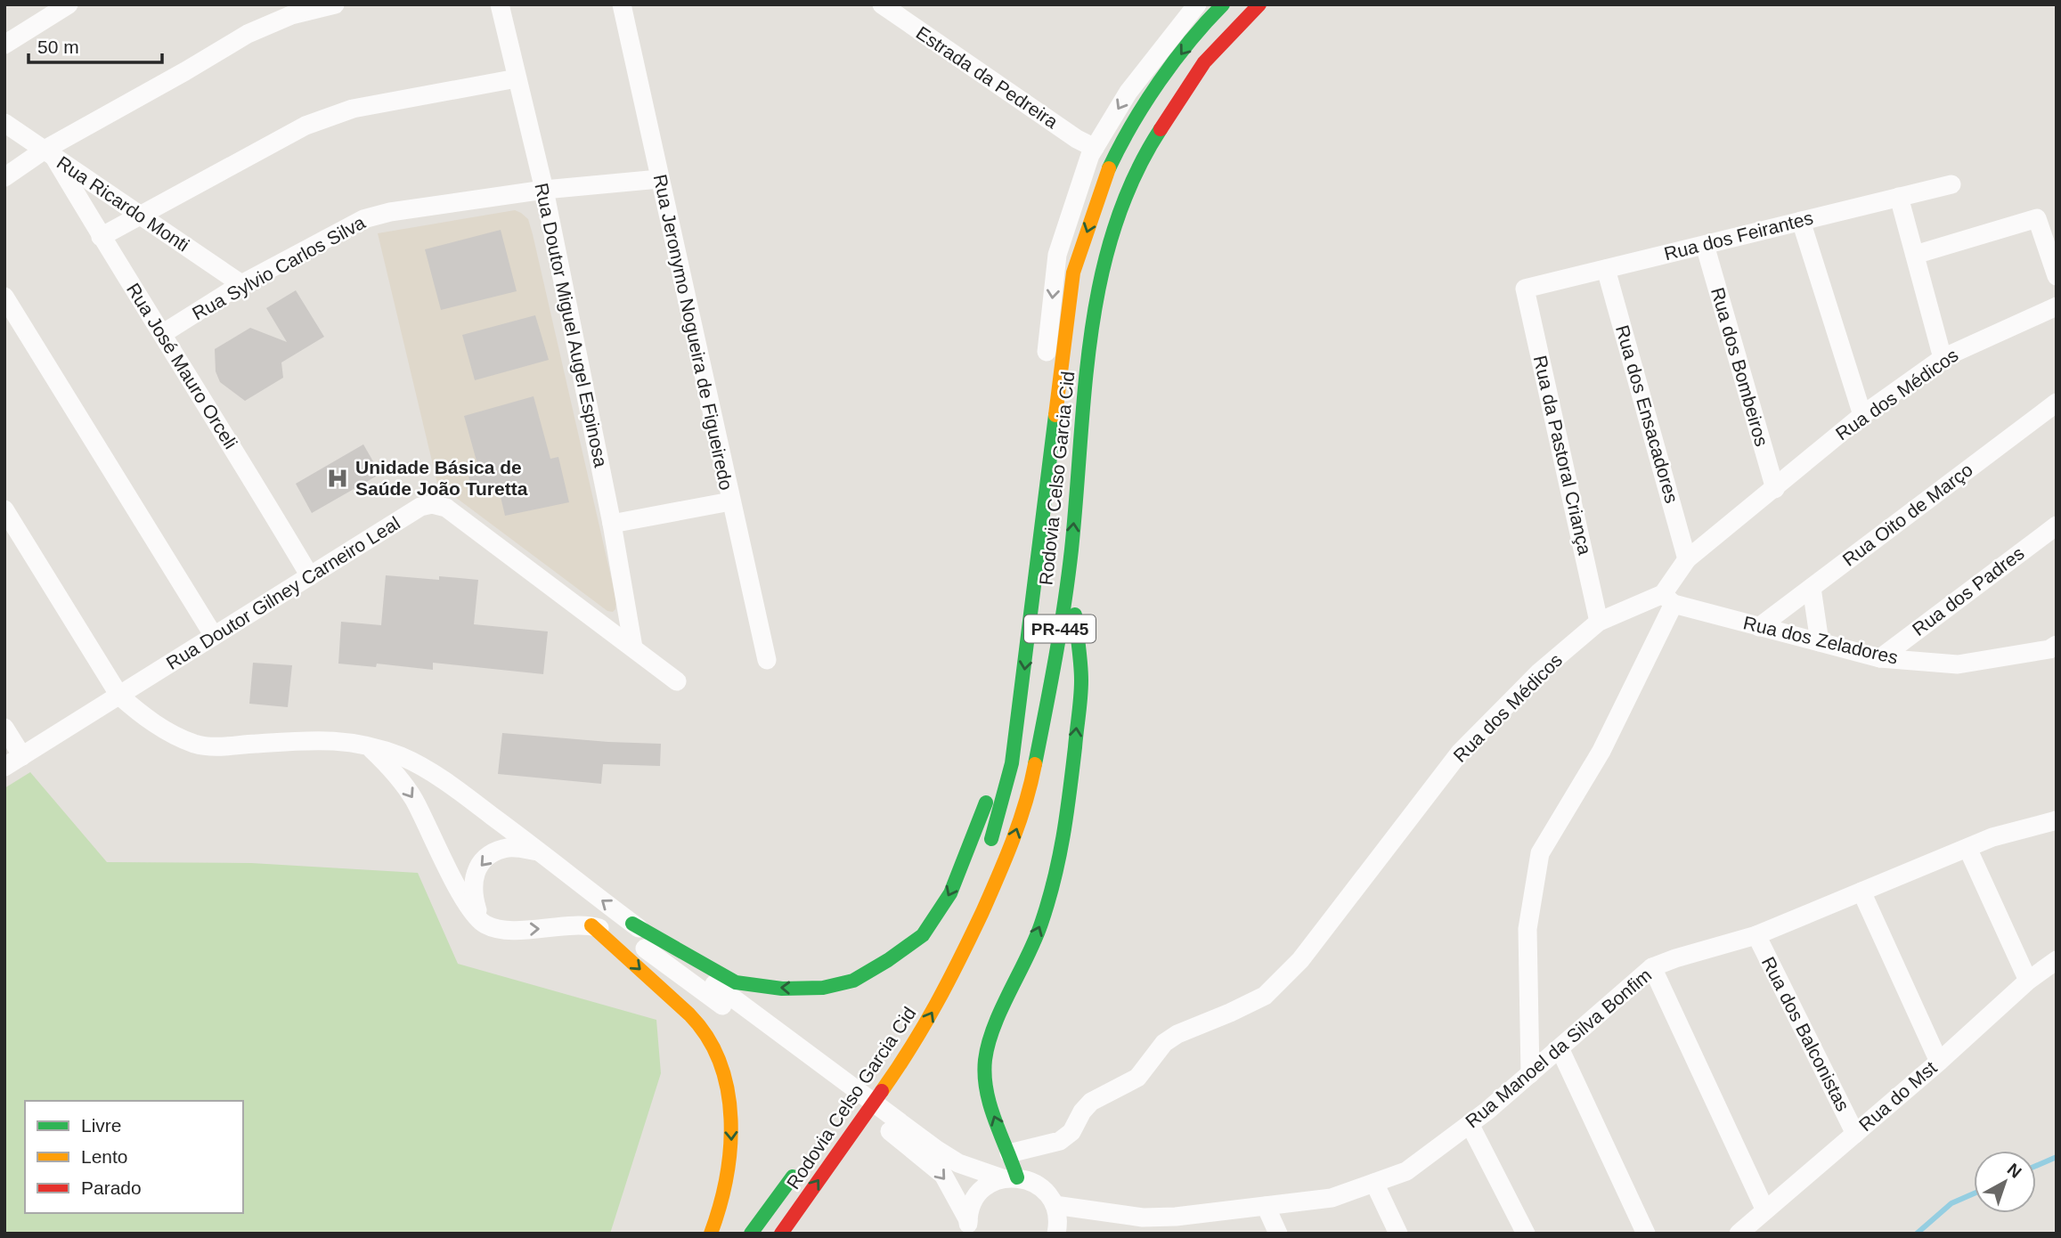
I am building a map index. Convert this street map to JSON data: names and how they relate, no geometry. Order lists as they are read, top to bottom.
{
  "streets": {
    "highway": ["Rodovia Celso Garcia Cid", "PR-445"],
    "street": [
      "Estrada da Pedreira",
      "Rua Ricardo Monti",
      "Rua dos Feirantes",
      "Rua Sylvio Carlos Silva",
      "Rua Doutor Miguel Augel Espinosa",
      "Rua Jeronymo Nogueira de Figueiredo",
      "Rua José Mauro Orceli",
      "Rua dos Bombeiros",
      "Rua dos Médicos",
      "Rua dos Ensacadores",
      "Rua da Pastoral Criança",
      "Rua Oito de Março",
      "Rua dos Padres",
      "Rua Doutor Gilney Carneiro Leal",
      "Rua dos Zeladores",
      "Rua dos Balconistas",
      "Rua Manoel da Silva Bonfim",
      "Rua do Mst"
    ]
  },
  "crossings": [
    ["Rua Ricardo Monti", "Rua Sylvio Carlos Silva"],
    ["Rua Ricardo Monti", "Rua José Mauro Orceli"],
    ["Rua dos Feirantes", "Rua dos Bombeiros"],
    ["Rua dos Feirantes", "Rua dos Ensacadores"],
    ["Rua dos Feirantes", "Rua da Pastoral Criança"],
    ["Rua Sylvio Carlos Silva", "Rua Doutor Miguel Augel Espinosa"],
    ["Rua Sylvio Carlos Silva", "Rua Jeronymo Nogueira de Figueiredo"],
    ["Rua Sylvio Carlos Silva", "Rua José Mauro Orceli"],
    ["Rua Doutor Miguel Augel Espinosa", "Rua Doutor Gilney Carneiro Leal"],
    ["Rua José Mauro Orceli", "Rua Doutor Gilney Carneiro Leal"],
    ["Rua dos Bombeiros", "Rua dos Médicos"],
    ["Rua dos Médicos", "Rua dos Ensacadores"],
    ["Rua dos Médicos", "Rua da Pastoral Criança"],
    ["Rua dos Médicos", "Rua dos Zeladores"],
    ["Rua Oito de Março", "Rua dos Zeladores"],
    ["Rua dos Padres", "Rua dos Zeladores"],
    ["Rua dos Balconistas", "Rua Manoel da Silva Bonfim"],
    ["Rua dos Balconistas", "Rua do Mst"]
  ],
  "places": {
    "hospital": ["Unidade Básica de Saúde João Turetta"]
  },
  "legend": ["Livre", "Lento", "Parado"],
  "scale_bar": "50 m",
  "north": "top right"
}
